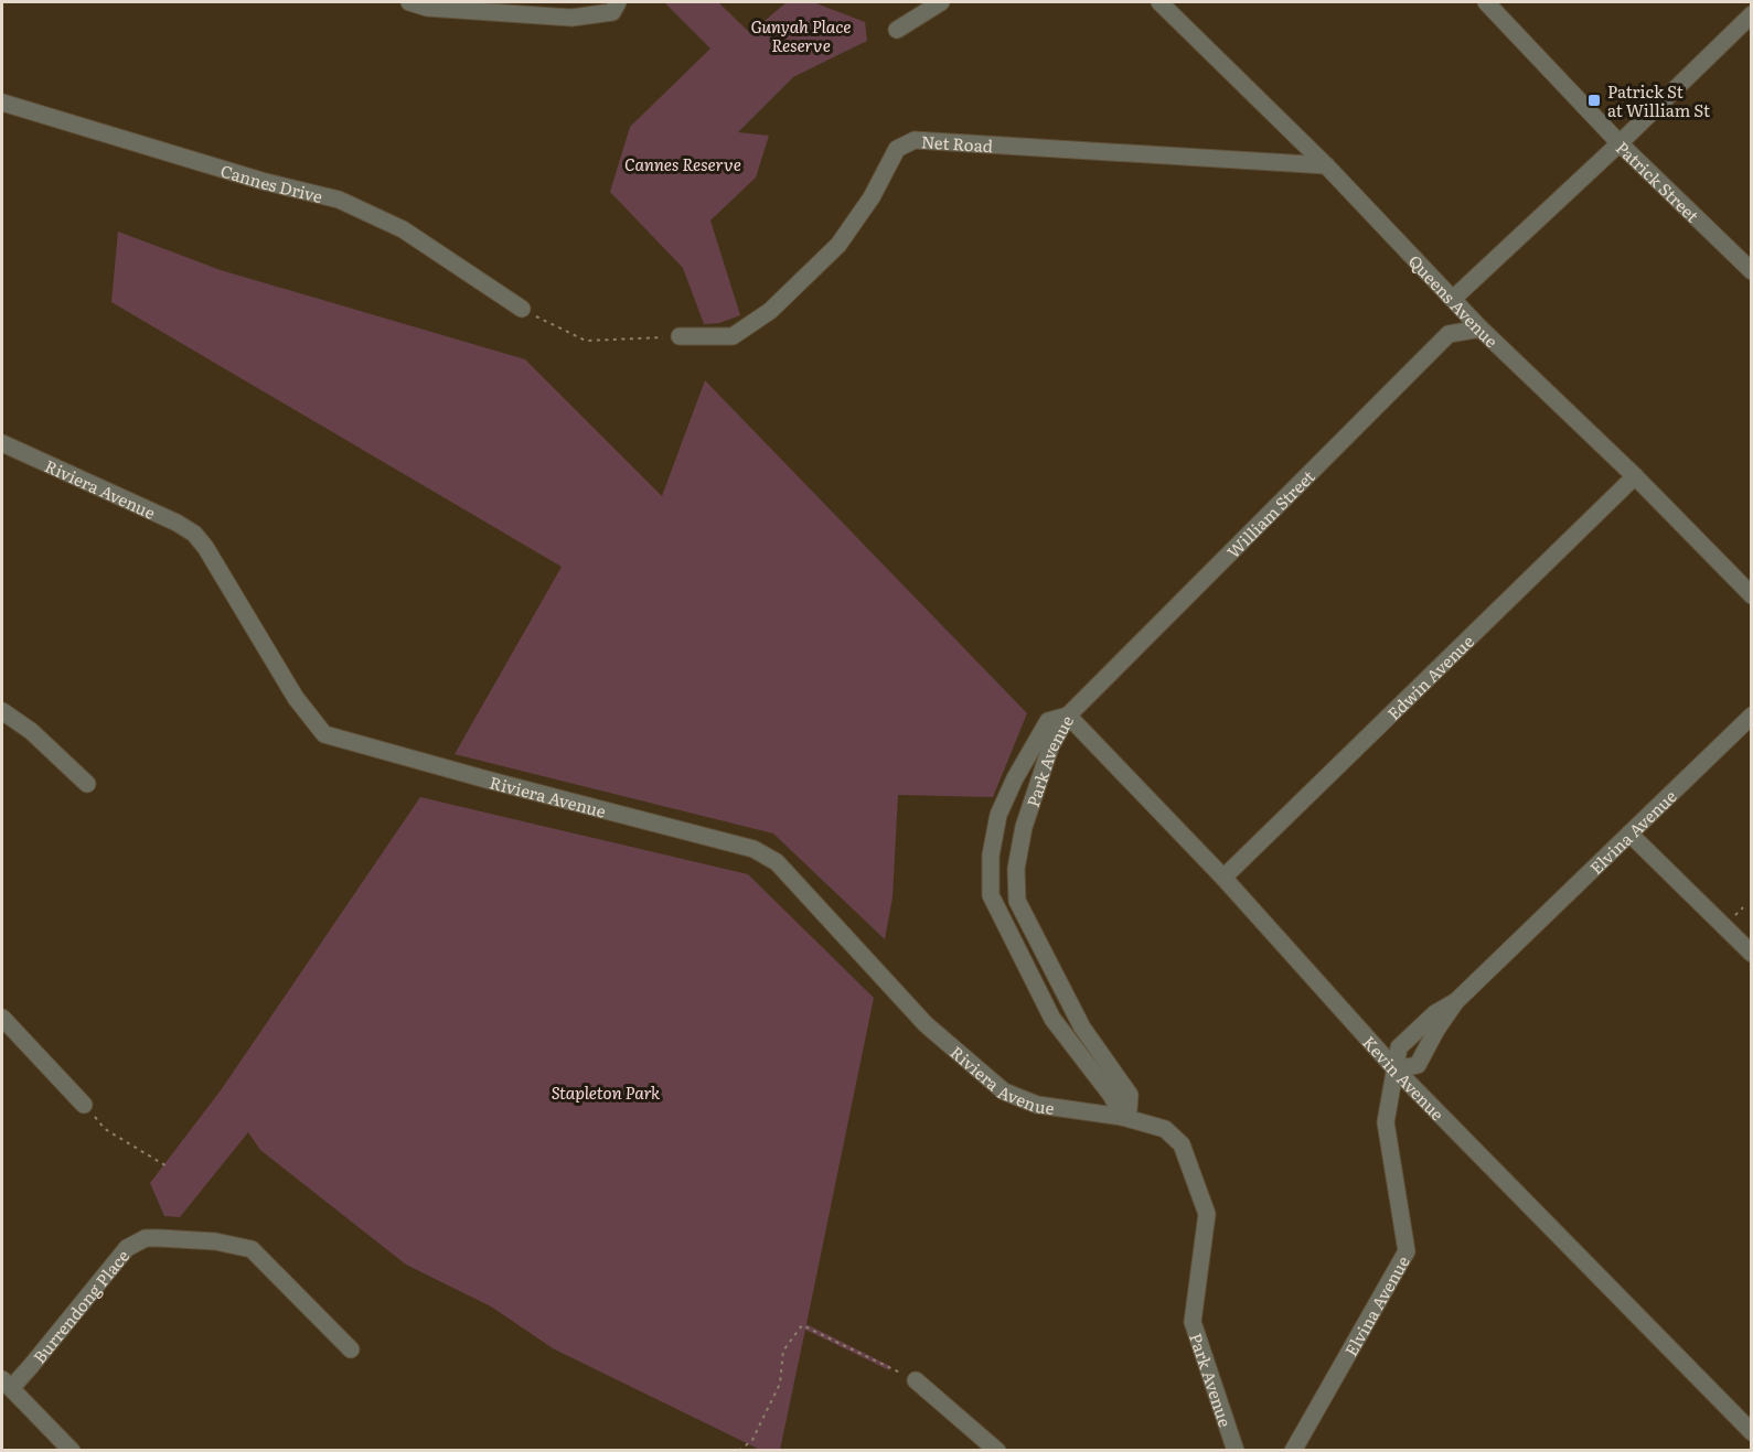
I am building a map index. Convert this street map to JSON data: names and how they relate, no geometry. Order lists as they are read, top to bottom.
{
  "streets": {
    "street": [
      "Net Road",
      "Patrick Street",
      "Cannes Drive",
      "Queens Avenue",
      "Riviera Avenue",
      "William Street",
      "Edwin Avenue",
      "Park Avenue",
      "Elvina Avenue",
      "Kevin Avenue",
      "Burrendong Place"
    ]
  },
  "crossings": [
    ["Net Road", "Queens Avenue"],
    ["Queens Avenue", "William Street"],
    ["Queens Avenue", "Edwin Avenue"],
    ["Riviera Avenue", "Park Avenue"],
    ["William Street", "Park Avenue"],
    ["William Street", "Kevin Avenue"],
    ["Edwin Avenue", "Kevin Avenue"],
    ["Park Avenue", "Kevin Avenue"],
    ["Elvina Avenue", "Kevin Avenue"]
  ],
  "parks": ["Gunyah Place Reserve", "Cannes Reserve", "Stapleton Park"],
  "places": {
    "transit": ["Patrick St at William St"]
  }
}
